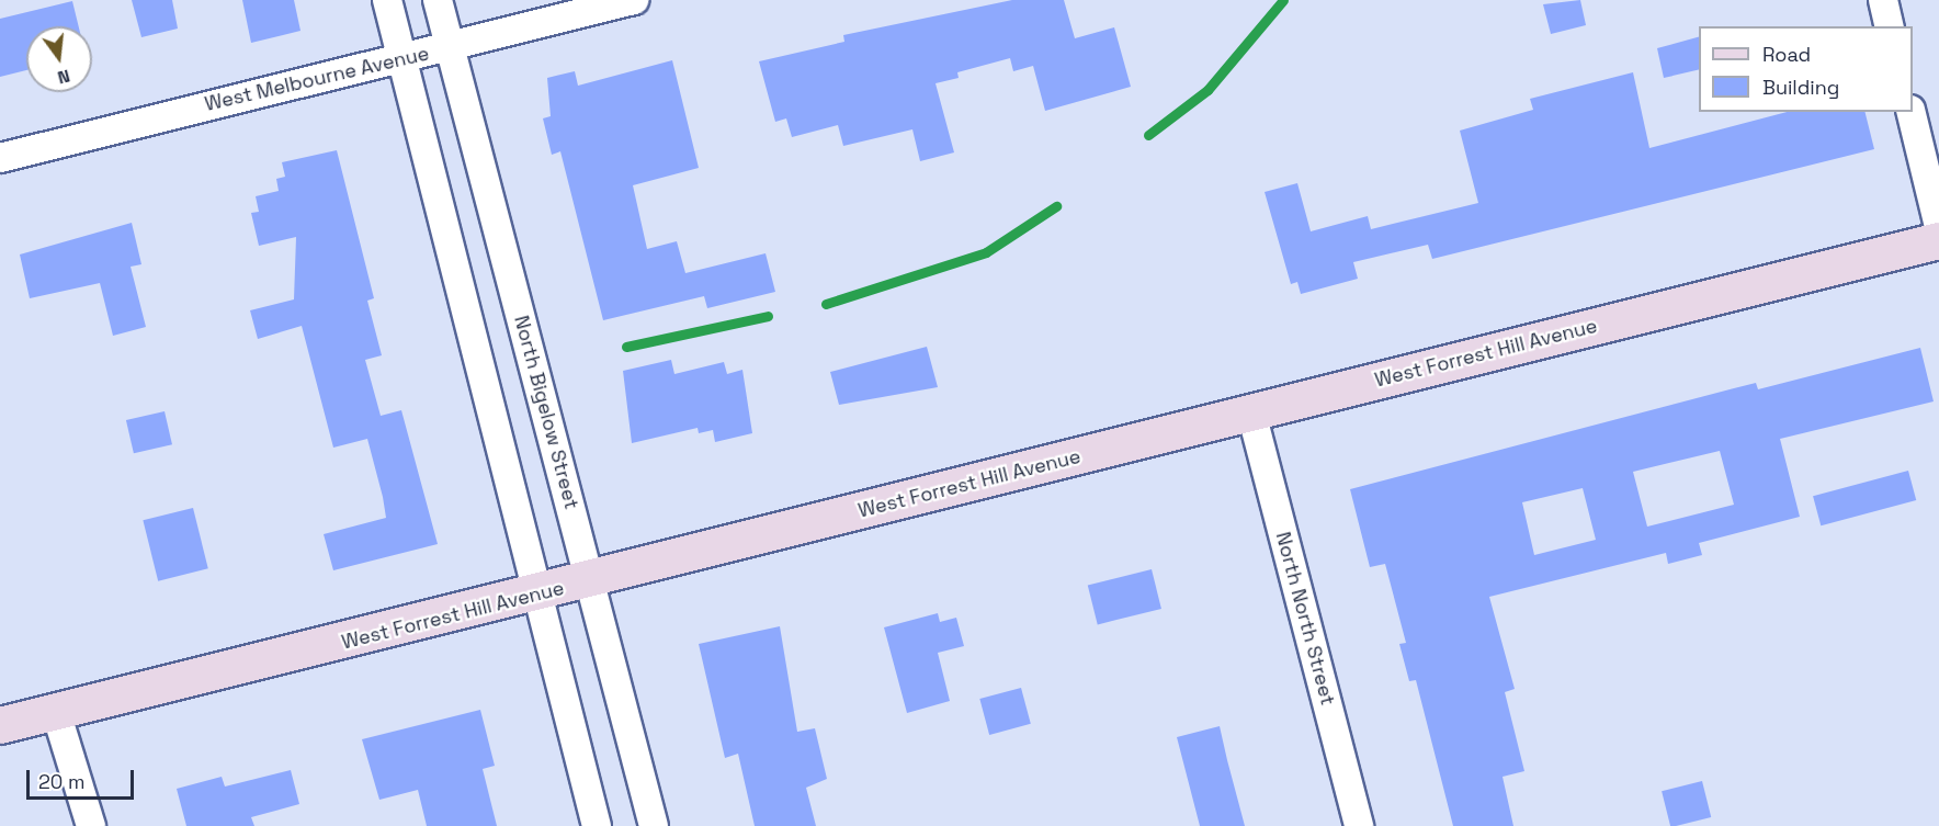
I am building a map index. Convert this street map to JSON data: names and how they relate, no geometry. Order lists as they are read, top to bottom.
{
  "streets": {
    "main road": ["West Forrest Hill Avenue"],
    "street": ["West Melbourne Avenue", "North Bigelow Street", "North North Street"]
  },
  "crossings": [
    ["West Melbourne Avenue", "North Bigelow Street"],
    ["West Forrest Hill Avenue", "North Bigelow Street"],
    ["West Forrest Hill Avenue", "North North Street"]
  ],
  "legend": ["Road", "Building"],
  "scale_bar": "20 m",
  "north": "bottom"
}
